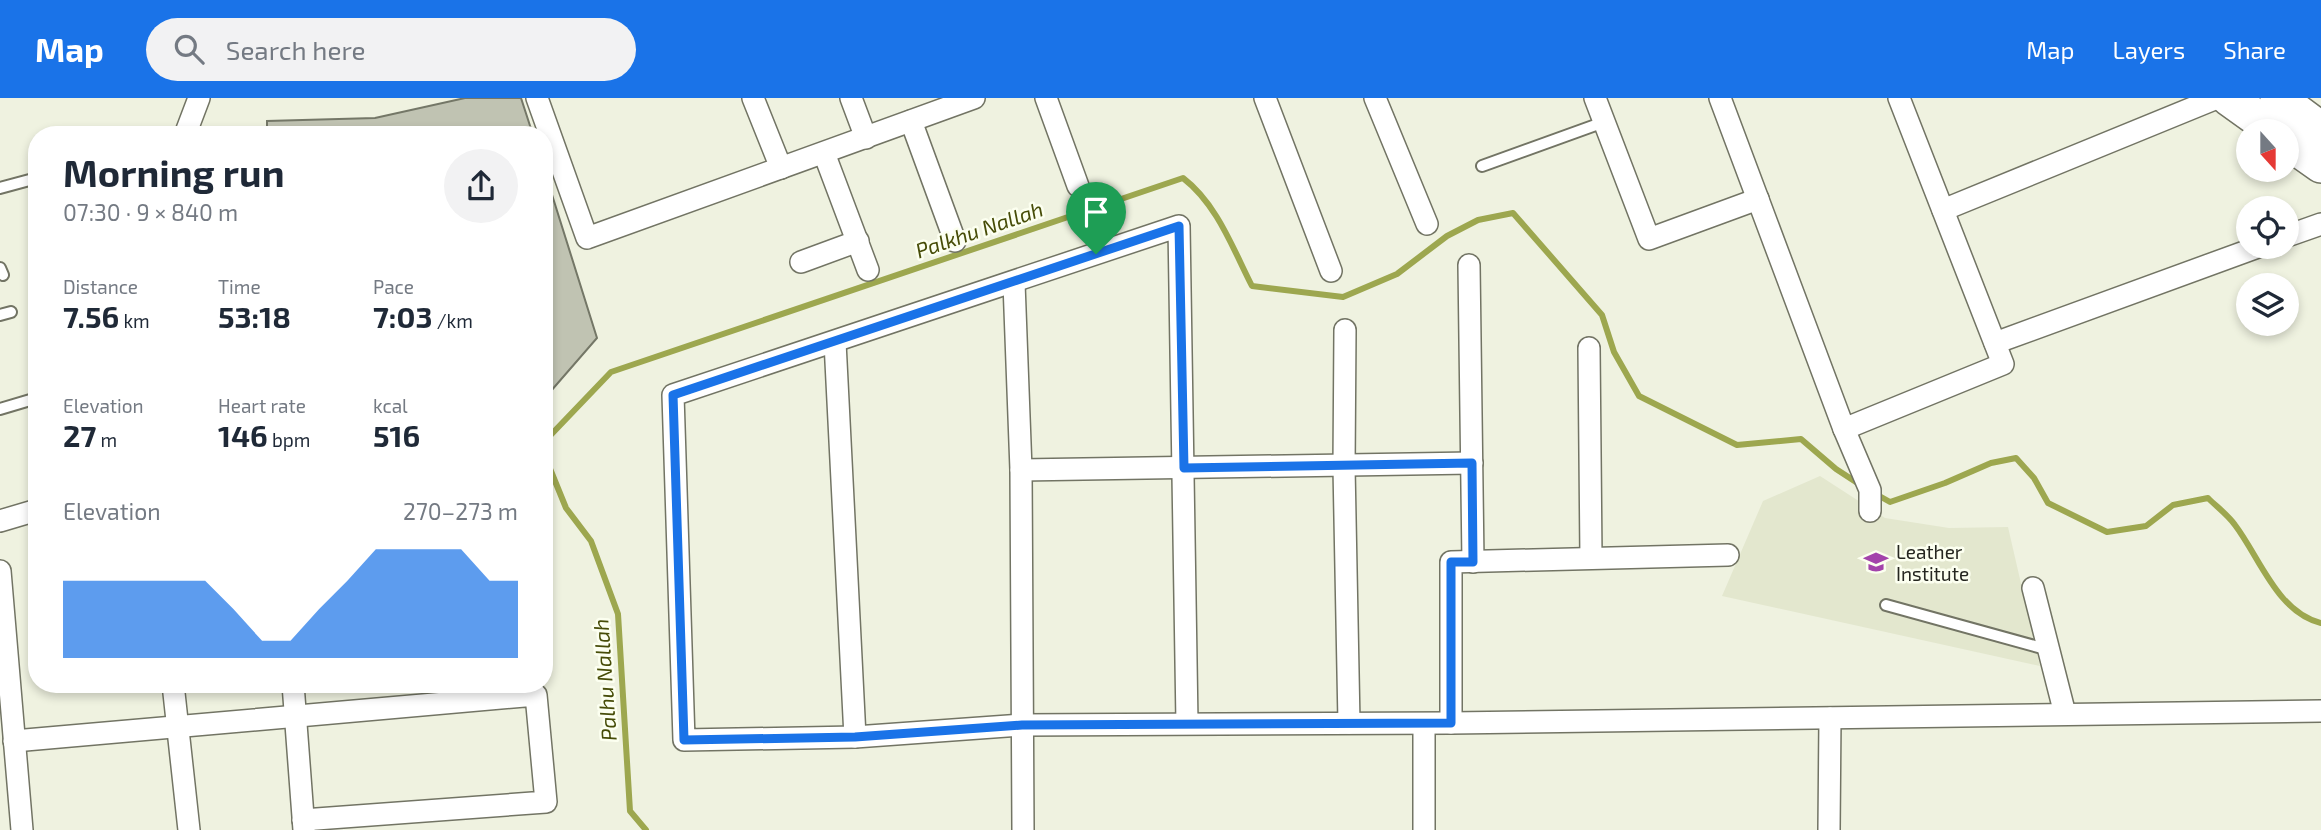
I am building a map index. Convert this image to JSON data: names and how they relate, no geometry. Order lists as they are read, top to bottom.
{
  "water": ["Palkhu Nallah", "Palhu Nallah"],
  "places": {
    "school or university": ["Leather Institute"]
  },
  "north": "bottom",
  "page": {
    "header": "Map",
    "search": "Search here",
    "nav": ["Map", "Layers", "Share"],
    "heading": ["Morning run", "07:30 · 9 × 840 m"],
    "stats": [
      ["Distance", "7.56 km"],
      ["Time", "53:18"],
      ["Pace", "7:03 /km"],
      ["Elevation", "27 m"],
      ["Heart rate", "146 bpm"],
      ["kcal", "516"]
    ],
    "chart": ["Elevation", "270–273 m"]
  }
}
